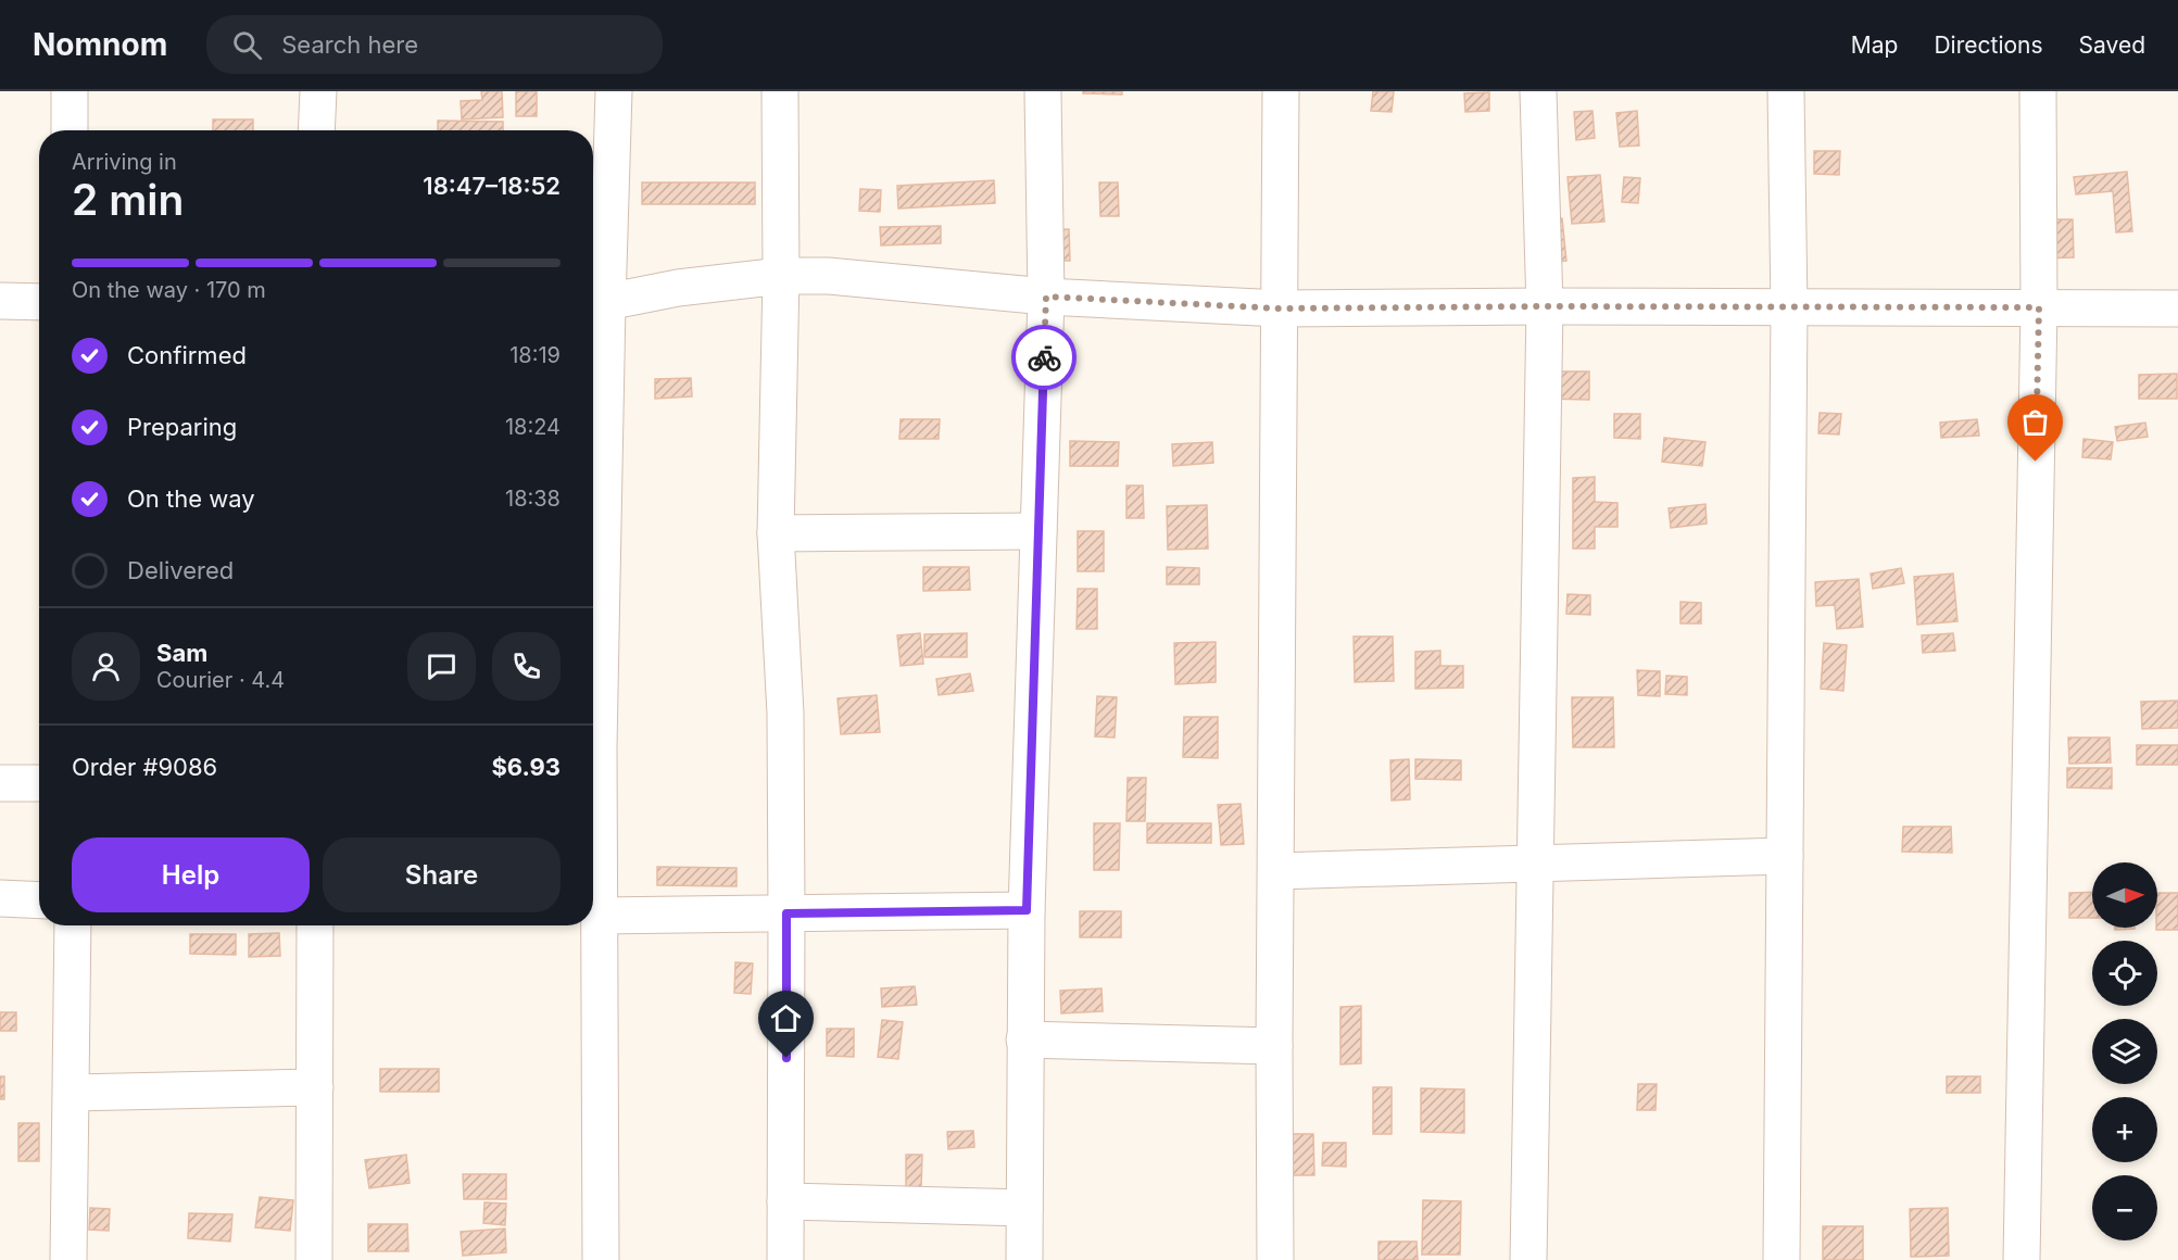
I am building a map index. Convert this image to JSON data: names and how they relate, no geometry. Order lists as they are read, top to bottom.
{
  "north": "right",
  "page": {
    "header": "Nomnom",
    "search": "Search here",
    "nav": ["Map", "Directions", "Saved"],
    "heading": ["2 min", "Arriving in", "18:47–18:52"],
    "panel": [
      "Sam",
      "Courier · 4.4",
      "Order #9086",
      "$6.93"
    ],
    "bar": "On the way · 170 m",
    "list": [
      ["Confirmed", "18:19"],
      ["Preparing", "18:24"],
      ["On the way", "18:38"],
      "Delivered"
    ],
    "buttons": ["Help", "Share"],
    "map_buttons": ["+", "−"]
  }
}
